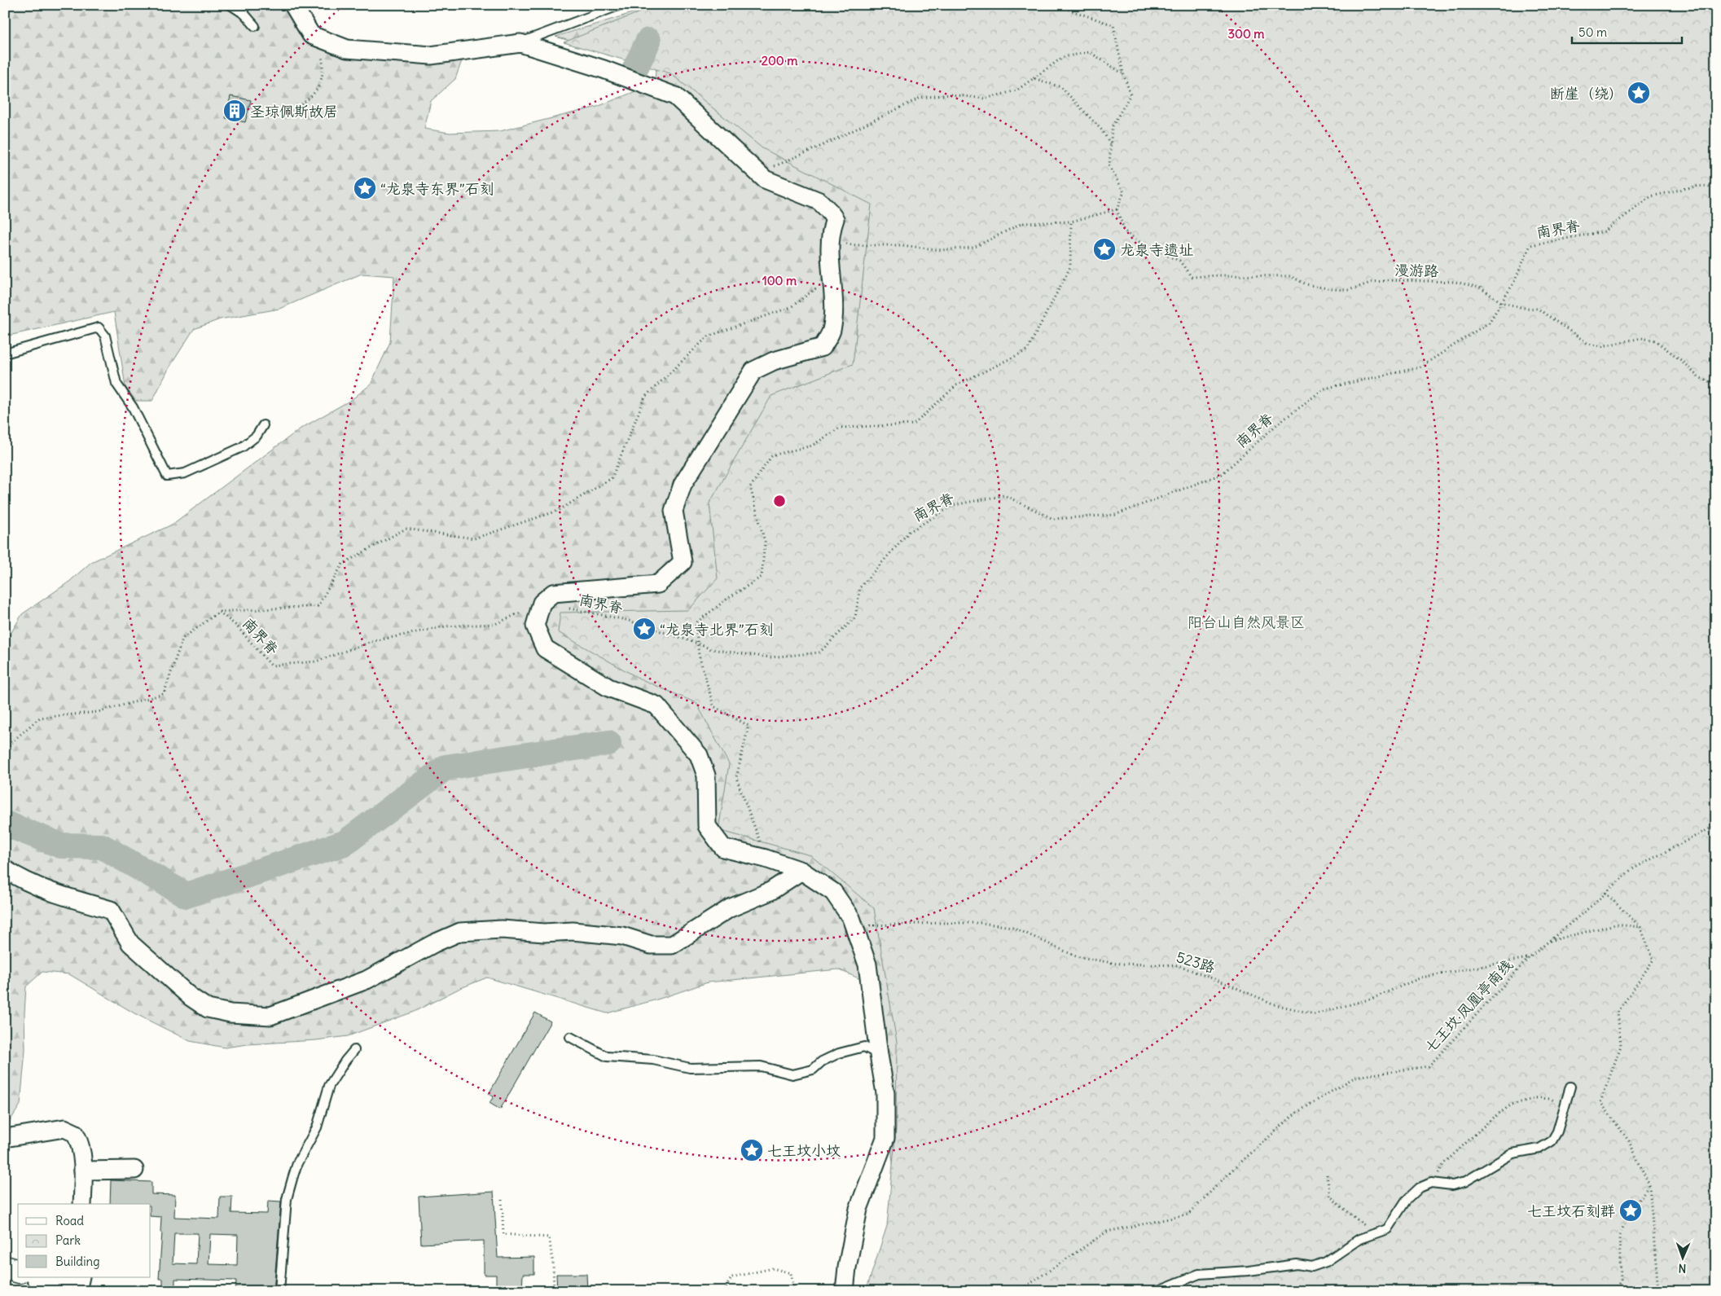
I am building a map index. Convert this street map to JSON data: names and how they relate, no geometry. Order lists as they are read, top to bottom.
{
  "streets": {
    "path": [
      "南界脊",
      "漫游路",
      "523路",
      "七王坟·凤凰亭南线"
    ]
  },
  "crossings": [
    ["南界脊", "漫游路"],
    ["523路", "七王坟·凤凰亭南线"]
  ],
  "parks": ["阳台山自然风景区"],
  "places": {
    "place": [
      "断崖（绕）",
      "“龙泉寺东界”石刻",
      "龙泉寺遗址",
      "“龙泉寺北界”石刻",
      "七王坟小坟",
      "七王坟石刻群"
    ],
    "building": ["圣琼佩斯故居"]
  },
  "legend": ["Road", "Park", "Building"],
  "scale_bar": "50 m",
  "north": "bottom",
  "rings": ["300 m", "200 m", "100 m"]
}
